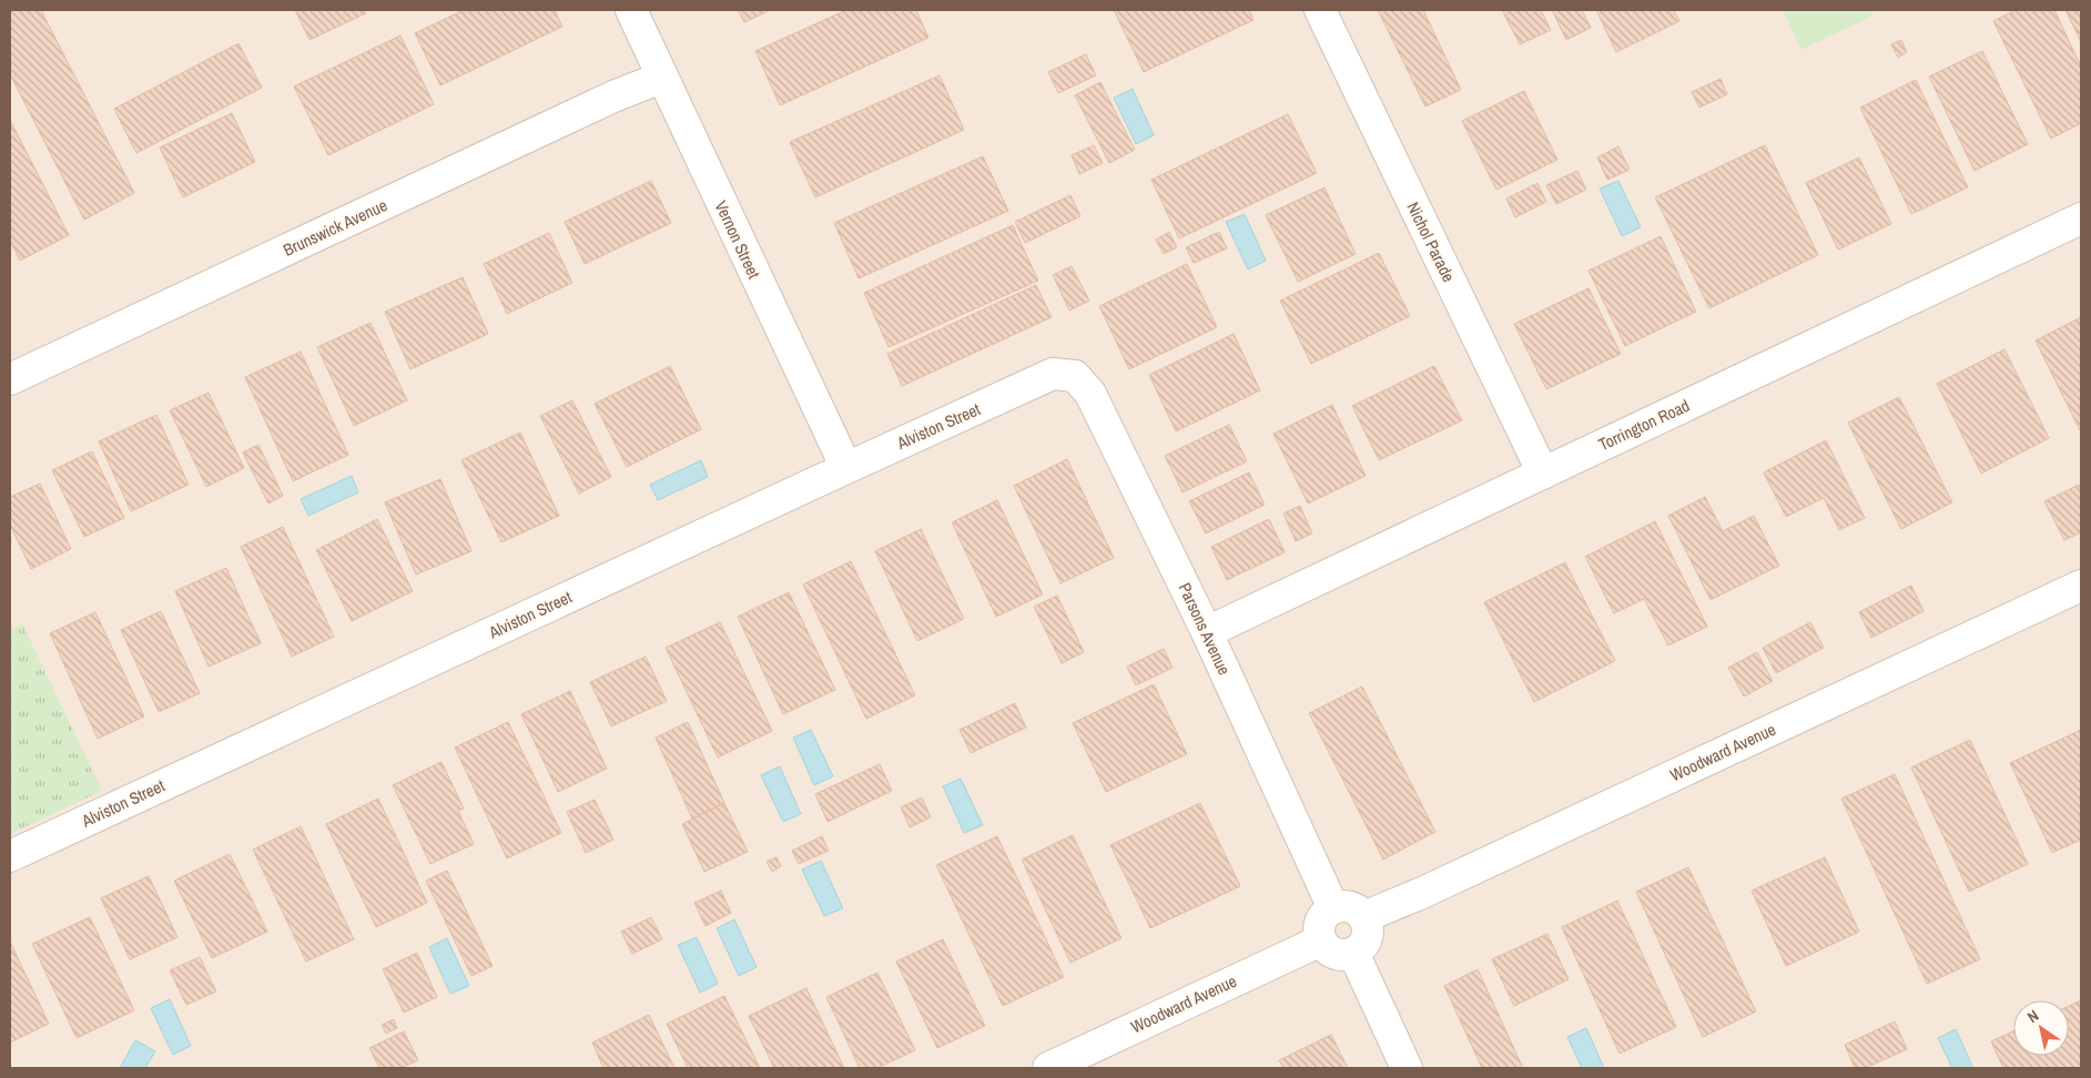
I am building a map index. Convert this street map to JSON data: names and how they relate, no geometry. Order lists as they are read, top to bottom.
{
  "streets": {
    "street": [
      "Brunswick Avenue",
      "Vernon Street",
      "Nichol Parade",
      "Torrington Road",
      "Alviston Street",
      "Parsons Avenue",
      "Woodward Avenue"
    ]
  },
  "crossings": [
    ["Brunswick Avenue", "Vernon Street"],
    ["Vernon Street", "Alviston Street"],
    ["Nichol Parade", "Torrington Road"],
    ["Torrington Road", "Parsons Avenue"],
    ["Alviston Street", "Parsons Avenue"],
    ["Parsons Avenue", "Woodward Avenue"]
  ],
  "north": "top left"
}
